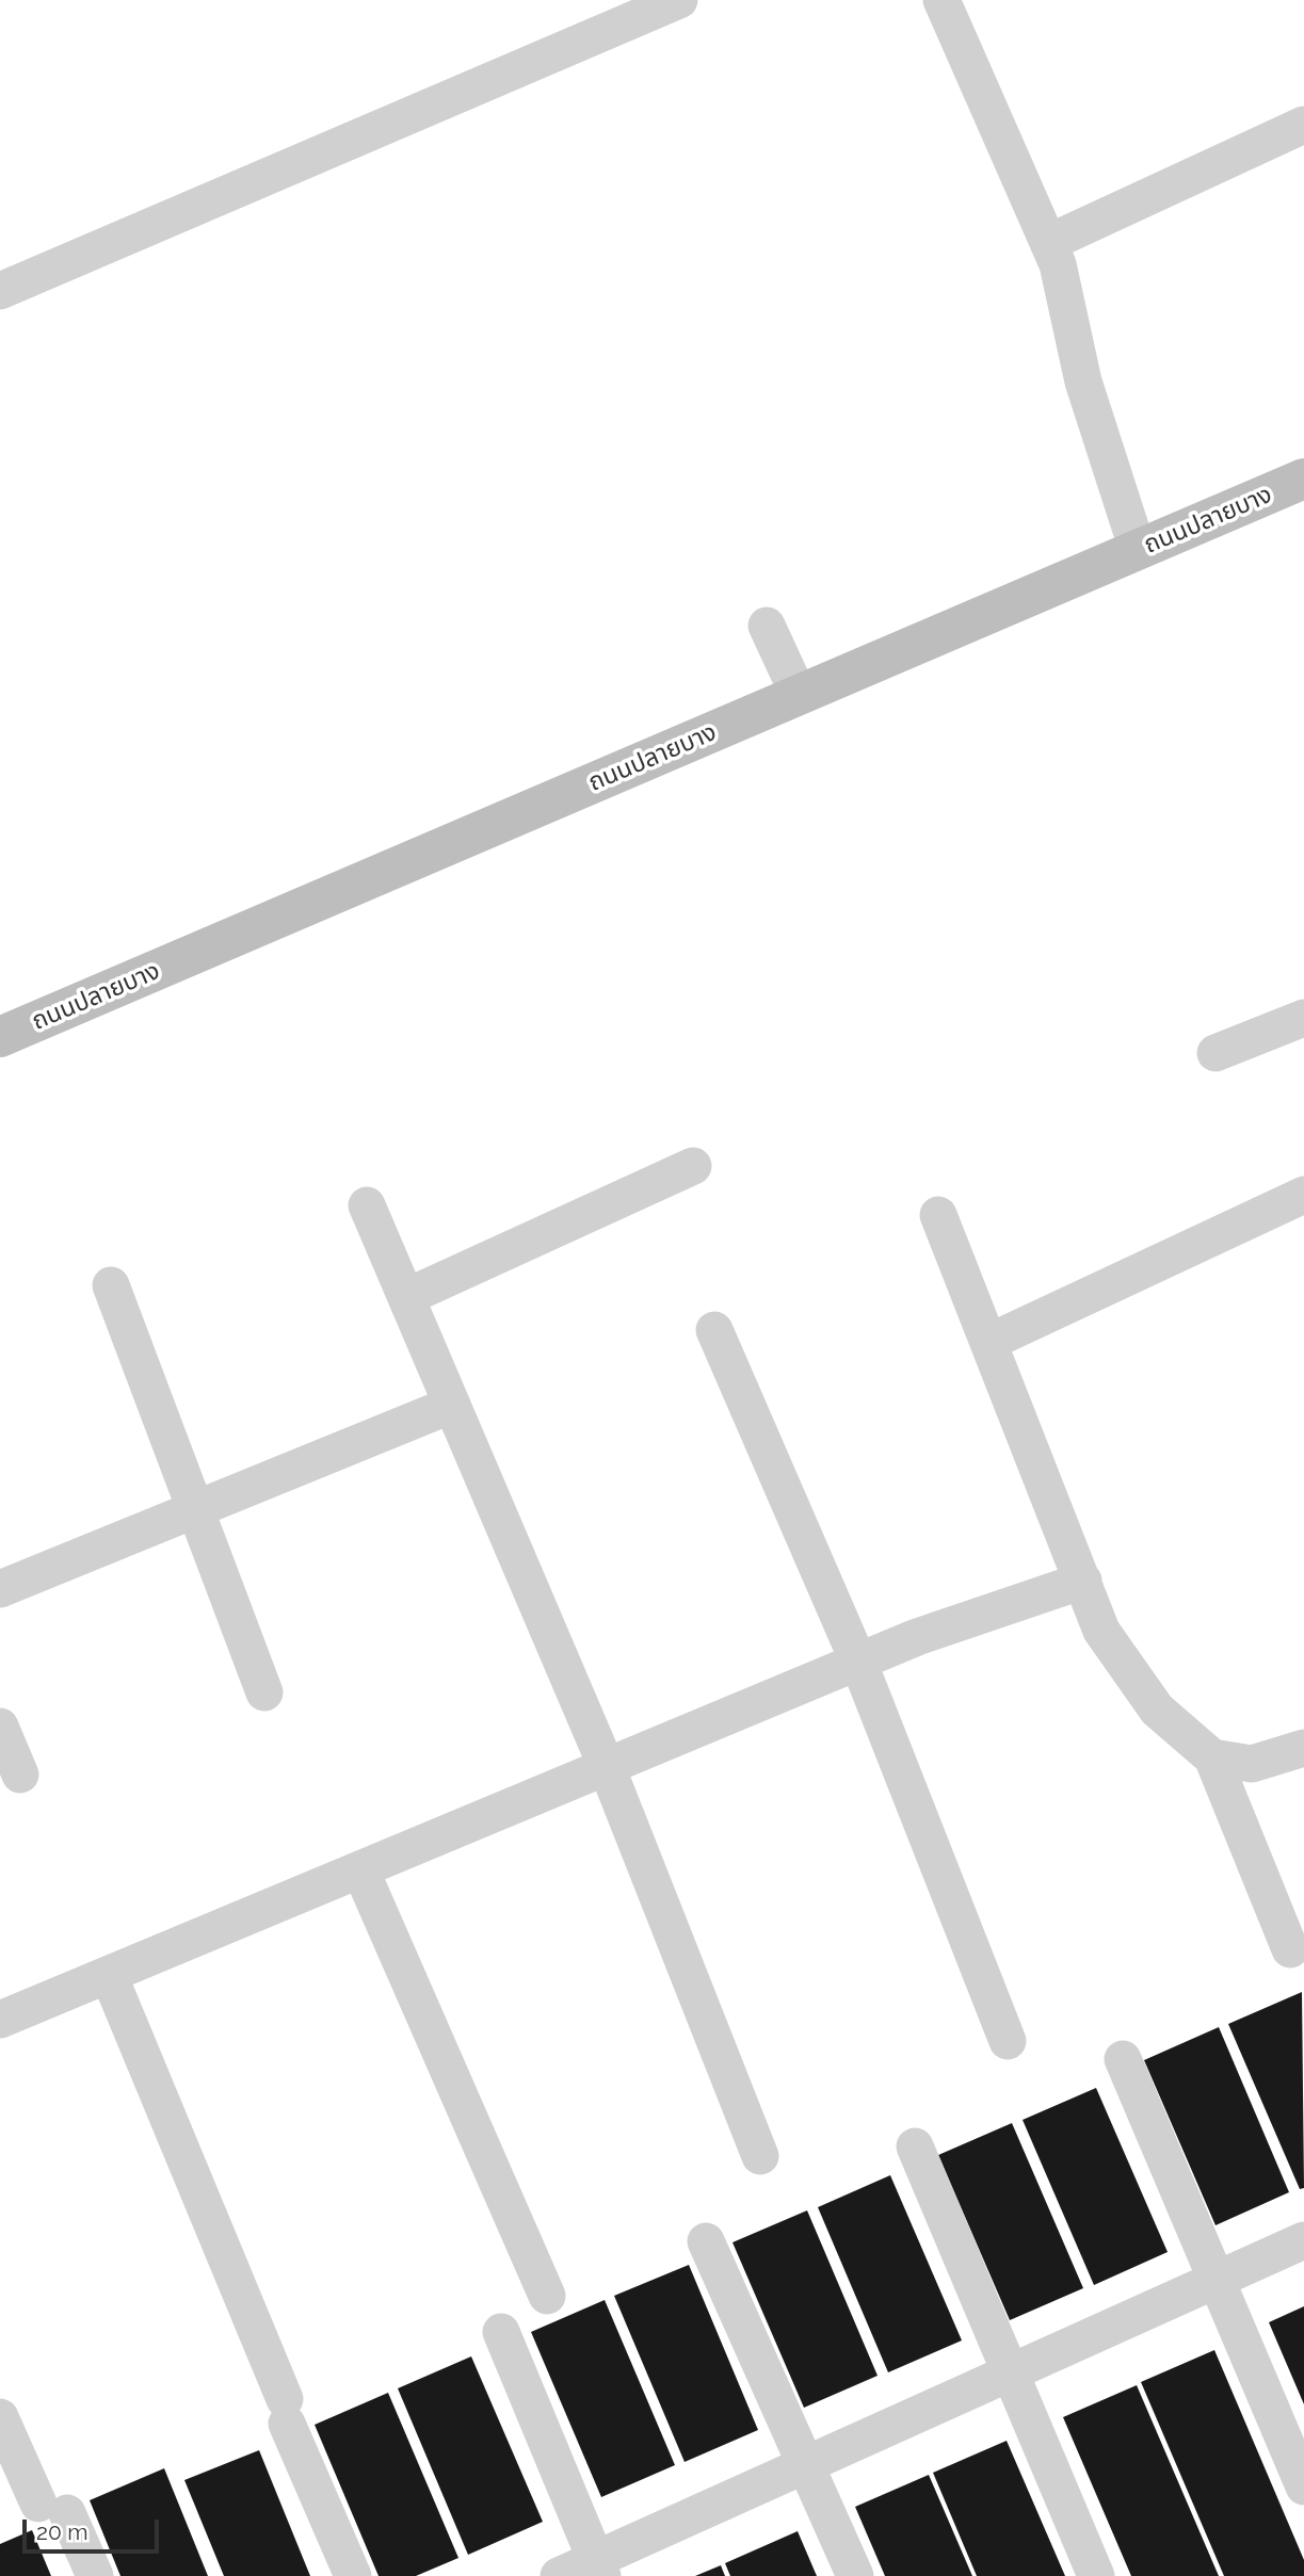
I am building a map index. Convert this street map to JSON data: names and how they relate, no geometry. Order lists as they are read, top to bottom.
{
  "streets": {
    "street": ["ถนนปลายบาง"]
  },
  "scale_bar": "20 m"
}
